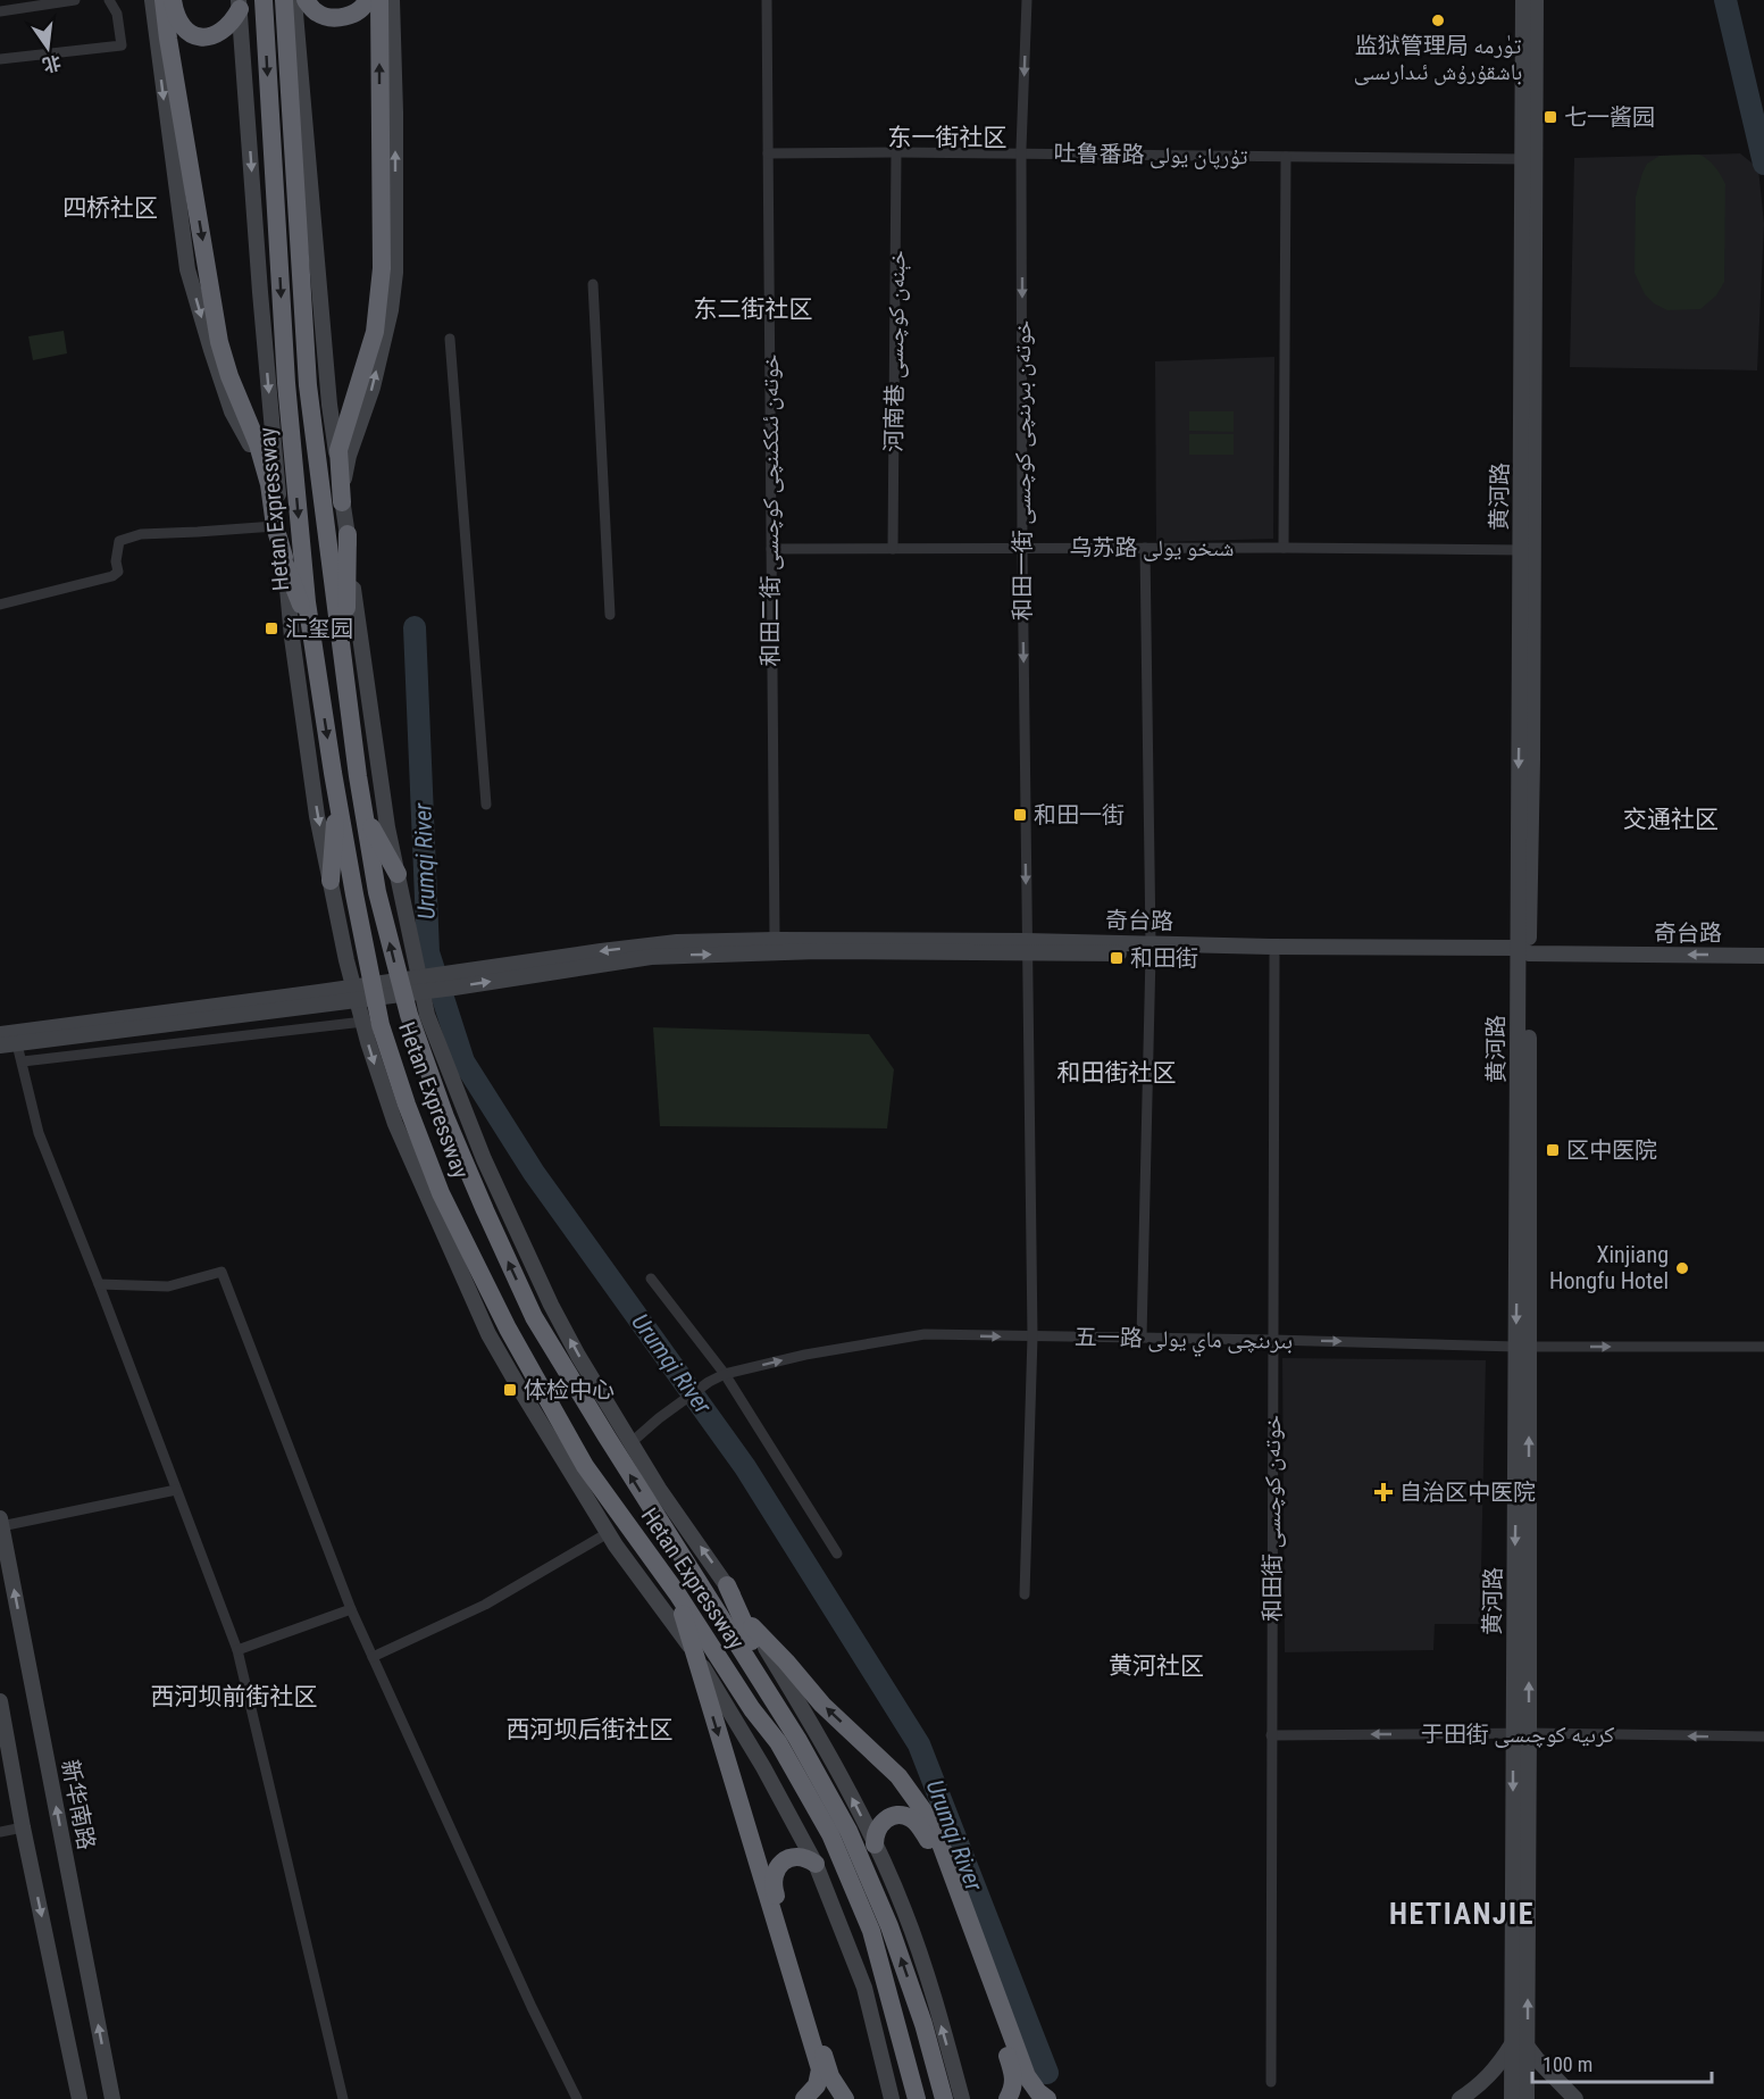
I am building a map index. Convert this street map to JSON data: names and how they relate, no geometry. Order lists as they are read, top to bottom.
{
  "streets": {
    "highway": ["Hetan Expressway"],
    "street": [
      "吐鲁番路 تۇرپان يولى",
      "河南巷 خېنەن كوچىسى",
      "和田一街 خوتەن بىرىنچى كوچىسى",
      "黄河路",
      "和田二街 خوتەن ئىككىنچى كوچىسى",
      "乌苏路 شىخو يولى",
      "奇台路",
      "五一路 بىرىنچى ماي يولى",
      "和田街 خوتەن كوچىسى",
      "于田街 كرىيە كوچىسى",
      "新华南路"
    ]
  },
  "crossings": [
    ["吐鲁番路 تۇرپان يولى", "河南巷 خېنەن كوچىسى"],
    ["吐鲁番路 تۇرپان يولى", "和田一街 خوتەن بىرىنچى كوچىسى"],
    ["吐鲁番路 تۇرپان يولى", "黄河路"],
    ["吐鲁番路 تۇرپان يولى", "和田二街 خوتەن ئىككىنچى كوچىسى"],
    ["河南巷 خېنەن كوچىسى", "乌苏路 شىخو يولى"],
    ["和田一街 خوتەن بىرىنچى كوچىسى", "乌苏路 شىخو يولى"],
    ["和田一街 خوتەن بىرىنچى كوچىسى", "奇台路"],
    ["黄河路", "乌苏路 شىخو يولى"],
    ["黄河路", "奇台路"],
    ["黄河路", "五一路 بىرىنچى ماي يولى"],
    ["黄河路", "于田街 كرىيە كوچىسى"],
    ["和田二街 خوتەن ئىككىنچى كوچىسى", "乌苏路 شىخو يولى"],
    ["和田二街 خوتەن ئىككىنچى كوچىسى", "奇台路"],
    ["奇台路", "和田街 خوتەن كوچىسى"],
    ["五一路 بىرىنچى ماي يولى", "和田街 خوتەن كوچىسى"],
    ["和田街 خوتەن كوچىسى", "于田街 كرىيە كوچىسى"]
  ],
  "one_way": ["和田一街 خوتەن بىرىنچى كوچىسى", "五一路 بىرىنچى ماي يولى", "于田街 كرىيە كوچىسى"],
  "districts": [
    "东一街社区",
    "四桥社区",
    "东二街社区",
    "交通社区",
    "和田街社区",
    "黄河社区",
    "西河坝前街社区",
    "西河坝后街社区",
    "HETIANJIE"
  ],
  "water": ["Urumqi River"],
  "places": {
    "other": ["监狱管理局 تۈرمە باشقۇرۇش ئىدارىسى", "Xinjiang Hongfu Hotel"],
    "transit": [
      "七一酱园",
      "汇玺园",
      "和田一街",
      "和田街",
      "区中医院",
      "体检中心"
    ],
    "health": ["自治区中医院"]
  },
  "scale_bar": "100 m",
  "north": "bottom"
}
